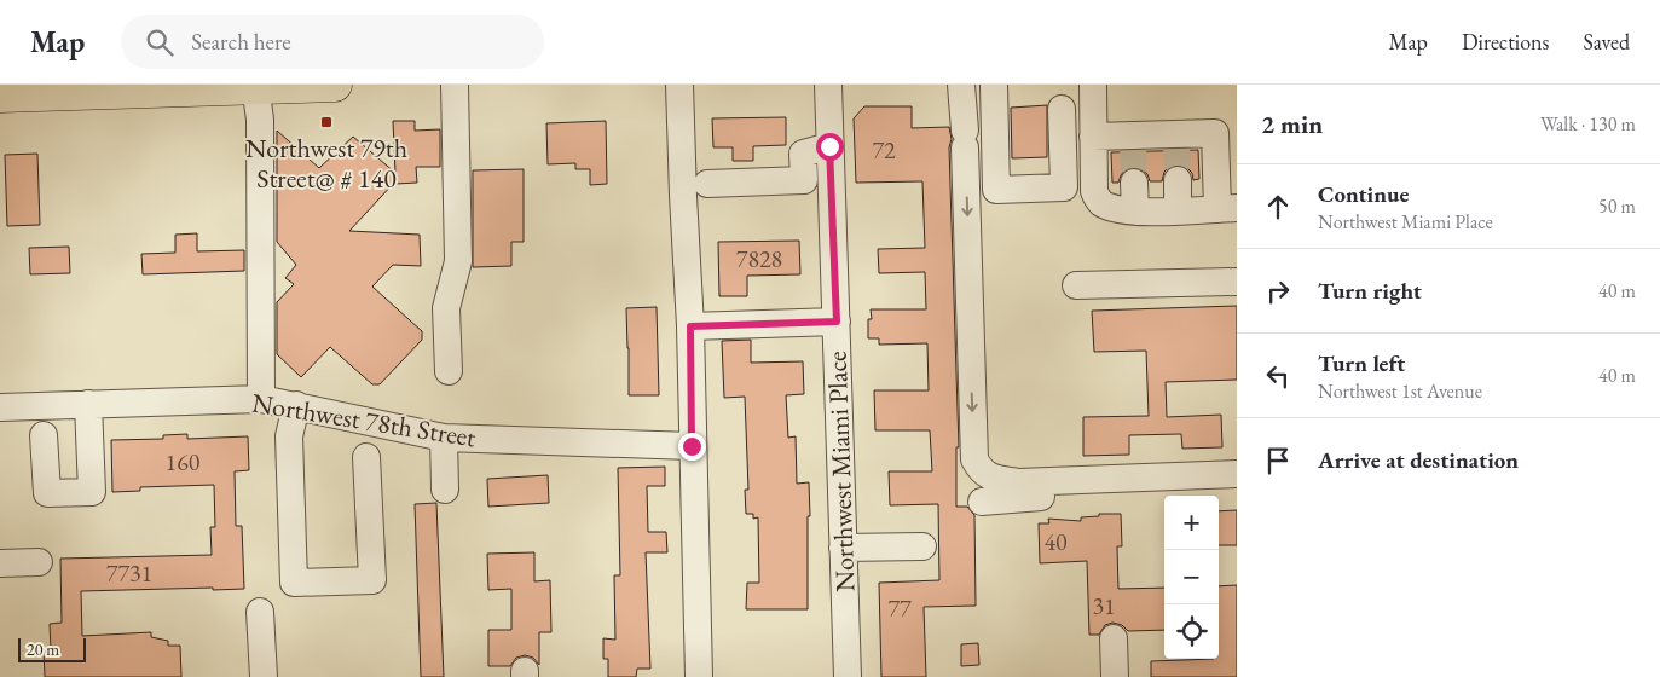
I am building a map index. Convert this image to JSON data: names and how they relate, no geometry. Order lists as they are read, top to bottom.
{
  "streets": {
    "street": ["Northwest 78th Street", "Northwest Miami Place"]
  },
  "places": {
    "transit": ["Northwest 79th Street@ # 140"]
  },
  "house_numbers": [
    "72",
    "7828",
    "160",
    "40",
    "7731",
    "31",
    "77"
  ],
  "scale_bar": "20 m",
  "page": {
    "header": "Map",
    "search": "Search here",
    "nav": ["Map", "Directions", "Saved"],
    "heading": ["2 min", "Walk · 130 m"],
    "list": [
      ["Continue", "Northwest Miami Place", "50 m"],
      ["Turn right", "40 m"],
      ["Turn left", "Northwest 1st Avenue", "40 m"],
      "Arrive at destination"
    ],
    "map_buttons": ["+", "−"],
    "scale": "20 m"
  }
}
